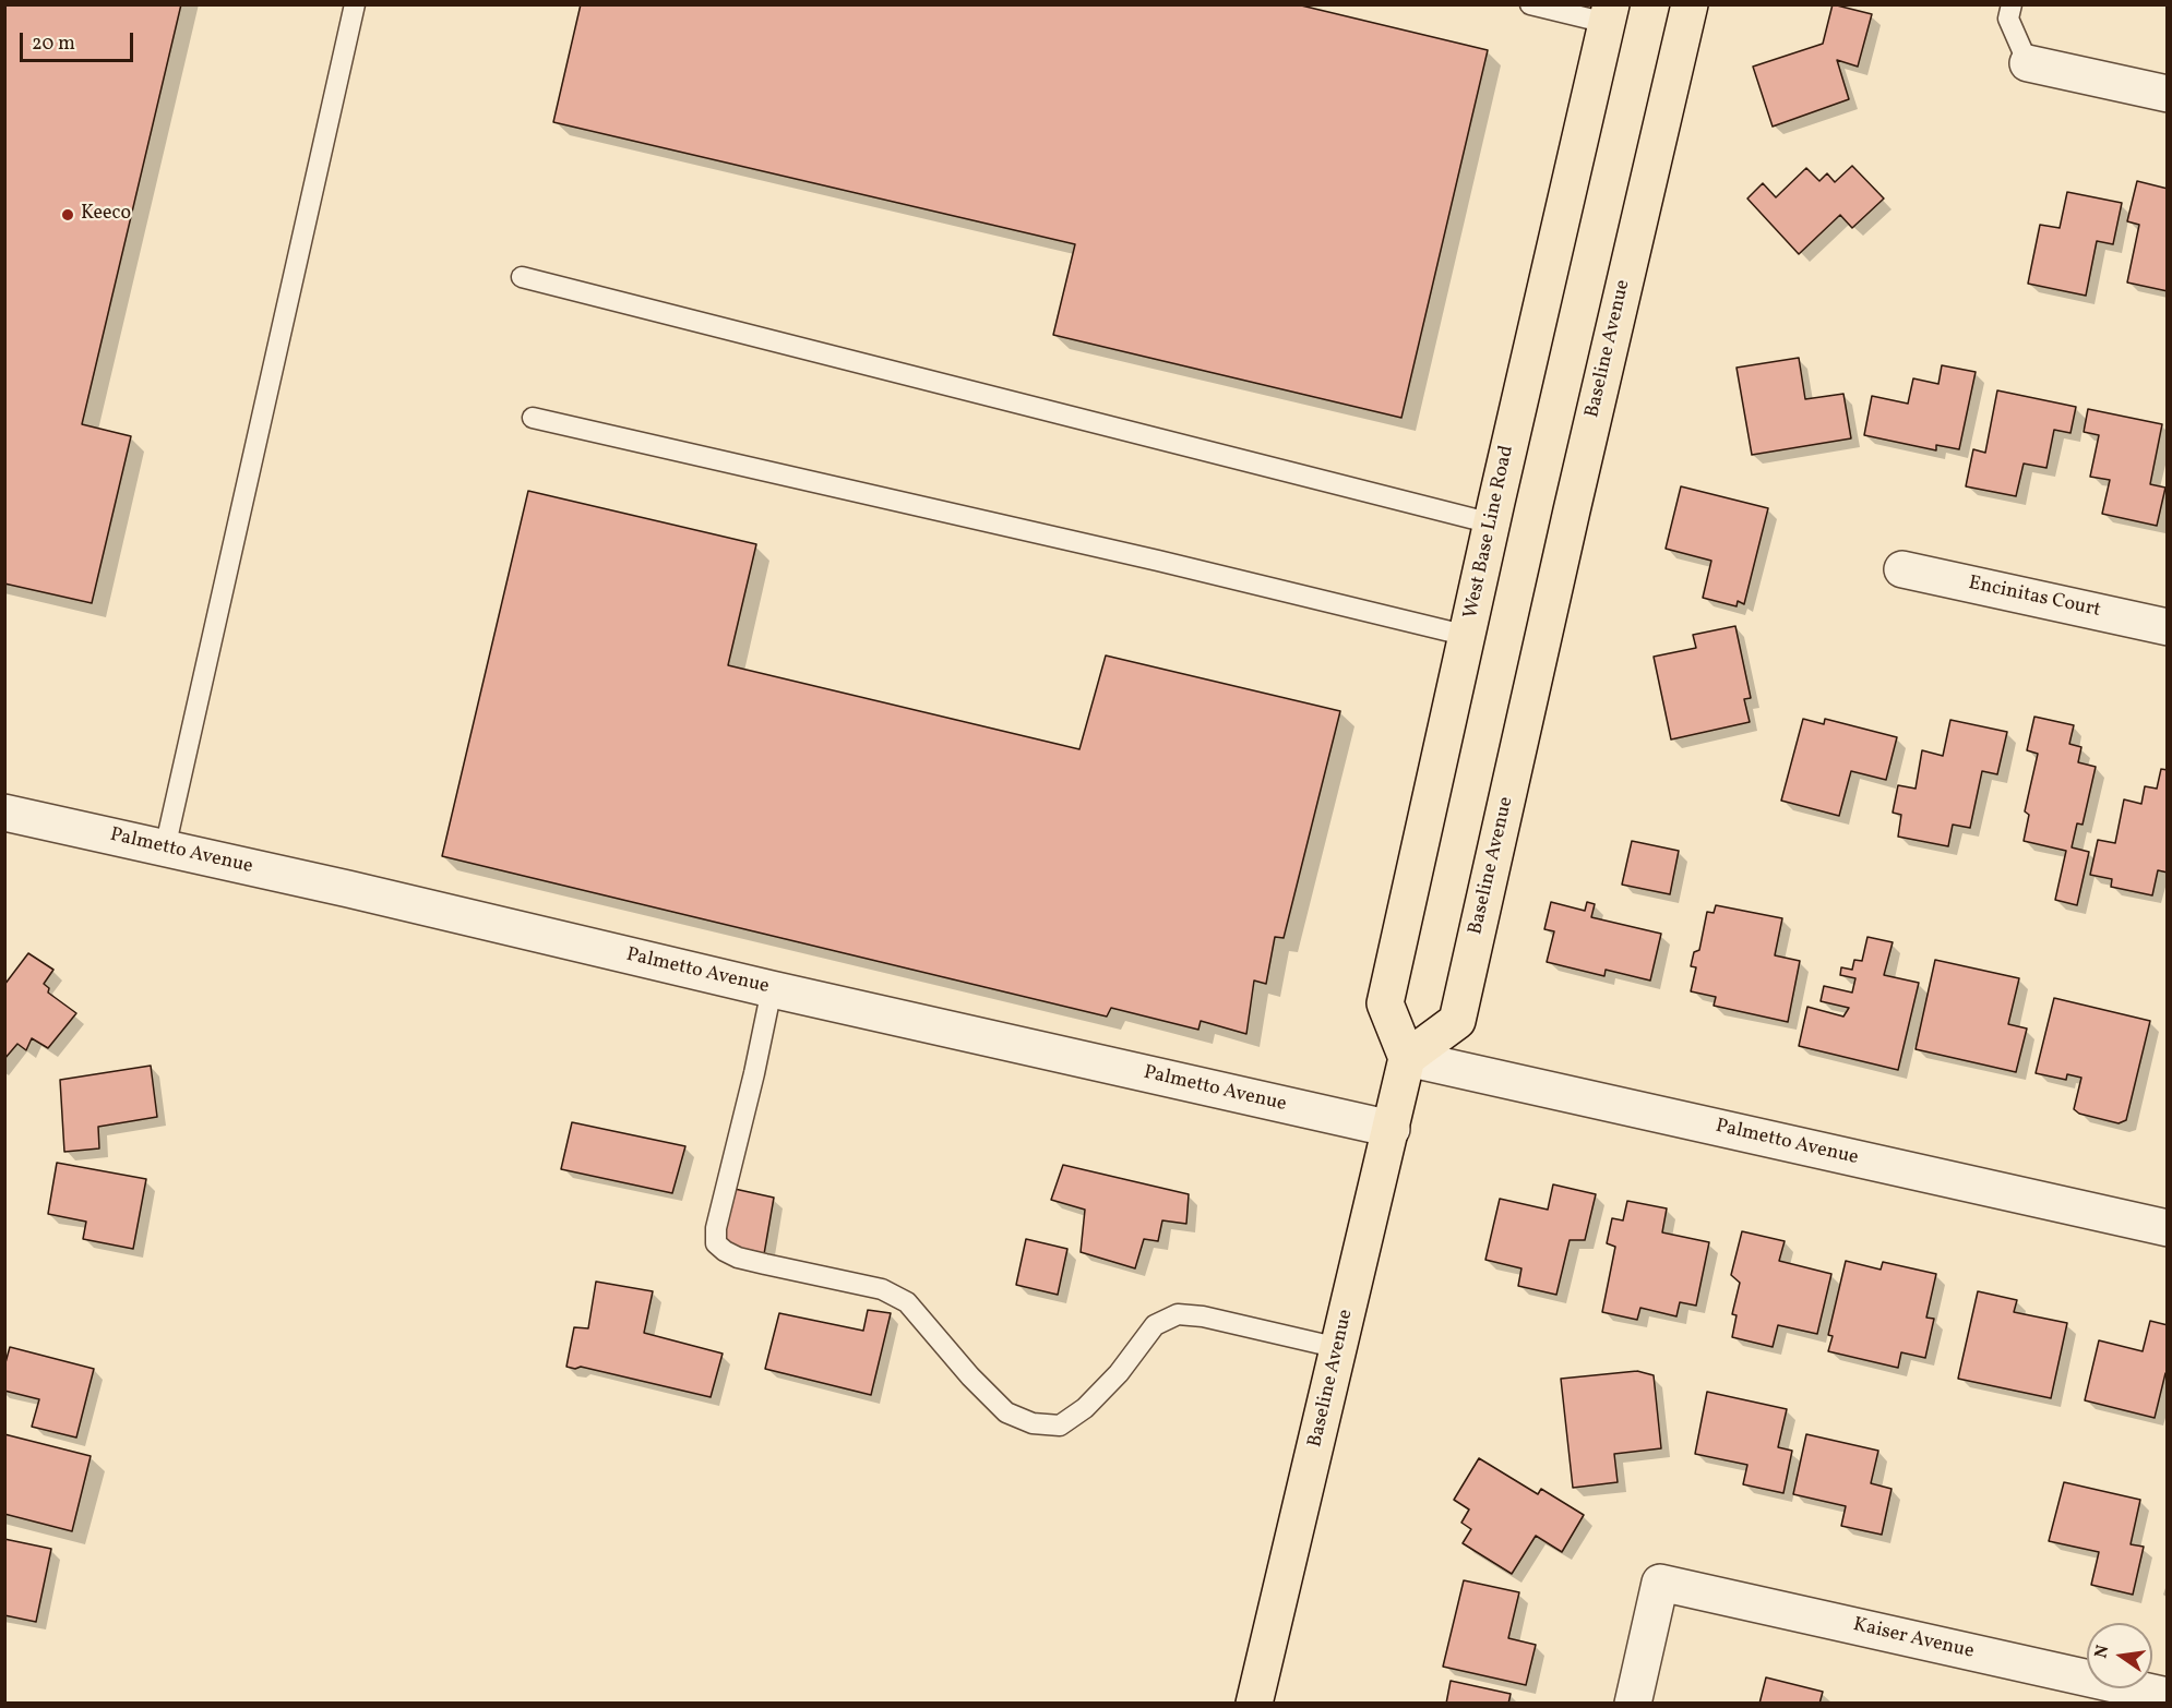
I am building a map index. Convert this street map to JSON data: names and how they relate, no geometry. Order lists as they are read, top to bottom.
{
  "streets": {
    "main road": ["Baseline Avenue", "West Base Line Road"],
    "street": ["Encinitas Court", "Palmetto Avenue", "Kaiser Avenue"]
  },
  "crossings": [
    ["Baseline Avenue", "West Base Line Road"],
    ["Baseline Avenue", "Palmetto Avenue"],
    ["West Base Line Road", "Palmetto Avenue"]
  ],
  "places": ["Keeco"],
  "scale_bar": "20 m",
  "north": "left"
}
